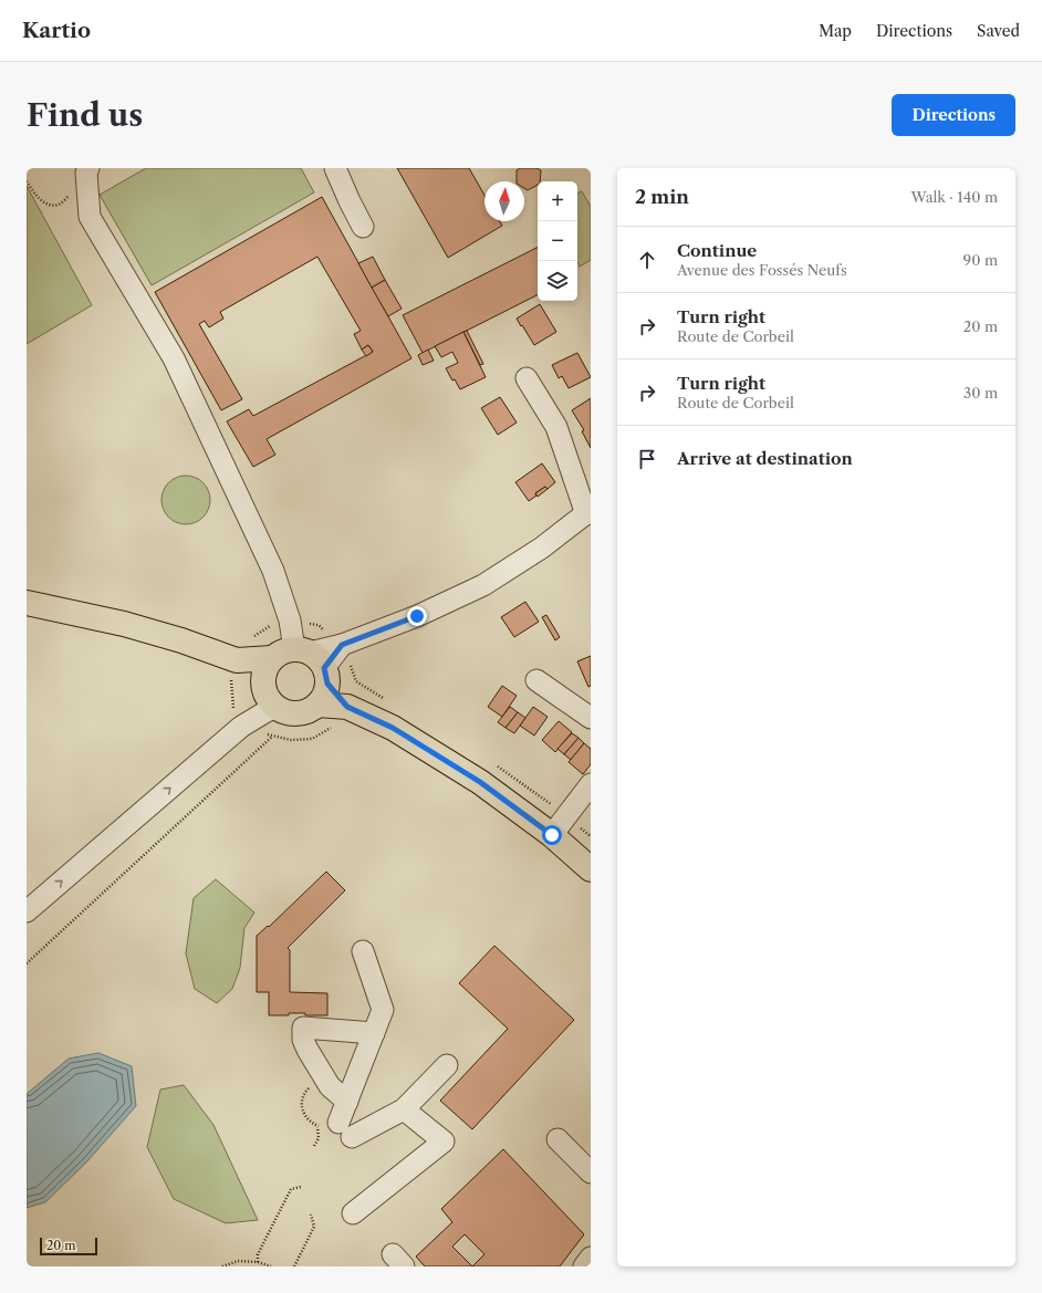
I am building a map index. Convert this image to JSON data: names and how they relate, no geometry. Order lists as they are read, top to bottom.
{
  "scale_bar": "20 m",
  "north": "top",
  "page": {
    "header": "Kartio",
    "nav": ["Map", "Directions", "Saved"],
    "buttons": "Directions",
    "title": "Find us",
    "heading": ["2 min", "Walk · 140 m"],
    "map_buttons": ["+", "−"],
    "list": [
      ["Continue", "Avenue des Fossés Neufs", "90 m"],
      ["Turn right", "Route de Corbeil", "20 m"],
      ["Turn right", "Route de Corbeil", "30 m"],
      "Arrive at destination"
    ],
    "scale": "20 m"
  }
}
